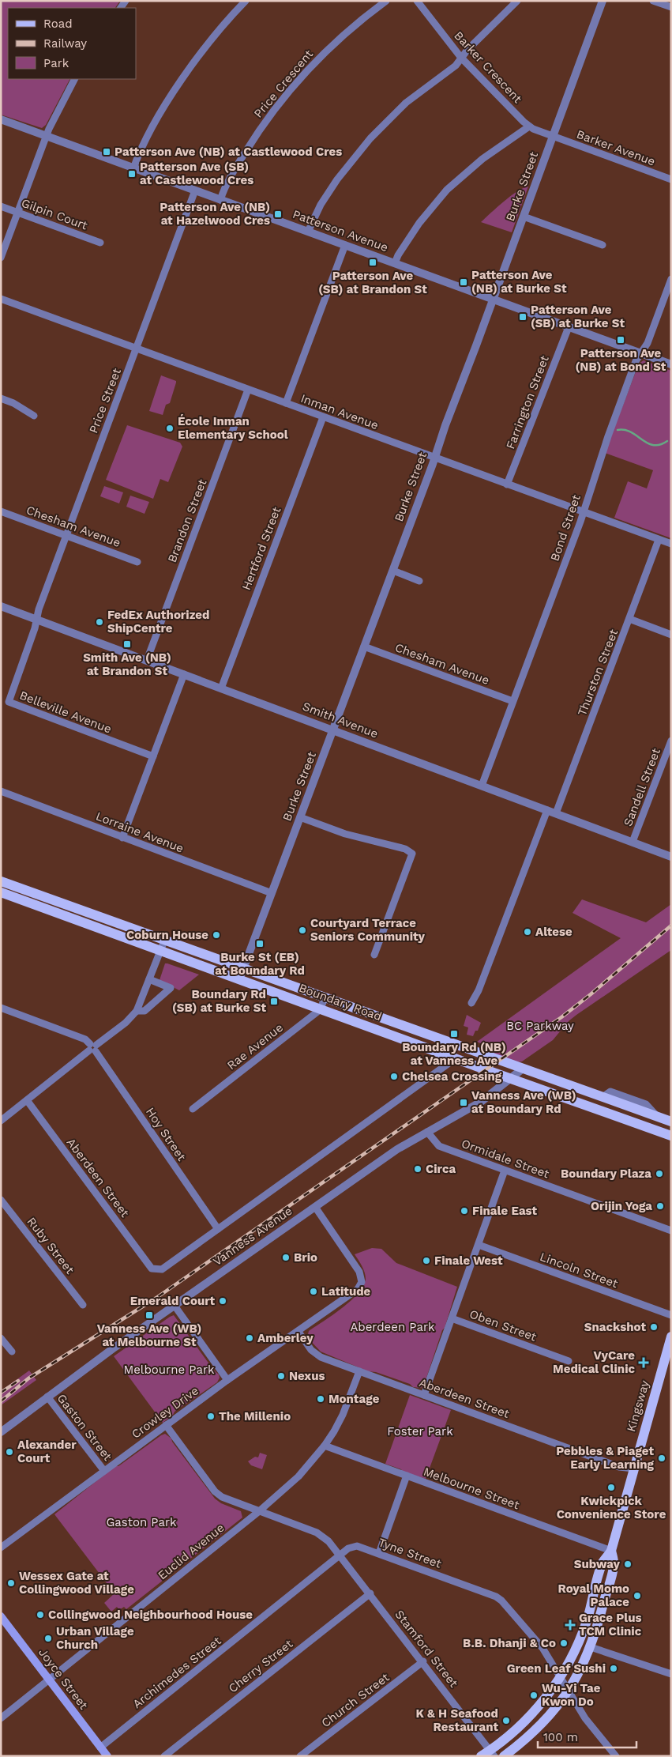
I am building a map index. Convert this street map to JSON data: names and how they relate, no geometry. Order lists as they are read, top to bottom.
{
  "streets": {
    "main road": ["Boundary Road", "Kingsway", "Joyce Street"],
    "street": [
      "Barker Crescent",
      "Price Crescent",
      "Barker Avenue",
      "Burke Street",
      "Gilpin Court",
      "Patterson Avenue",
      "Price Street",
      "Farrington Street",
      "Inman Avenue",
      "Brandon Street",
      "Chesham Avenue",
      "Bond Street",
      "Hertford Street",
      "Thurston Street",
      "Belleville Avenue",
      "Smith Avenue",
      "Sandell Street",
      "Lorraine Avenue",
      "Rae Avenue",
      "Hoy Street",
      "Ormidale Street",
      "Aberdeen Street",
      "Vanness Avenue",
      "Ruby Street",
      "Lincoln Street",
      "Oben Street",
      "Crowley Drive",
      "Gaston Street",
      "Melbourne Street",
      "Euclid Avenue",
      "Tyne Street",
      "Stamford Street",
      "Cherry Street",
      "Archimedes Street",
      "Church Street"
    ]
  },
  "crossings": [
    ["Barker Crescent", "Barker Avenue"],
    ["Barker Crescent", "Burke Street"],
    ["Price Crescent", "Patterson Avenue"],
    ["Barker Avenue", "Burke Street"],
    ["Burke Street", "Patterson Avenue"],
    ["Burke Street", "Inman Avenue"],
    ["Burke Street", "Chesham Avenue"],
    ["Burke Street", "Smith Avenue"],
    ["Burke Street", "Lorraine Avenue"],
    ["Burke Street", "Boundary Road"],
    ["Patterson Avenue", "Price Street"],
    ["Patterson Avenue", "Farrington Street"],
    ["Patterson Avenue", "Bond Street"],
    ["Price Street", "Inman Avenue"],
    ["Price Street", "Chesham Avenue"],
    ["Price Street", "Belleville Avenue"],
    ["Price Street", "Smith Avenue"],
    ["Farrington Street", "Inman Avenue"],
    ["Inman Avenue", "Brandon Street"],
    ["Inman Avenue", "Bond Street"],
    ["Inman Avenue", "Hertford Street"],
    ["Inman Avenue", "Thurston Street"],
    ["Brandon Street", "Smith Avenue"],
    ["Chesham Avenue", "Bond Street"],
    ["Bond Street", "Smith Avenue"],
    ["Hertford Street", "Smith Avenue"],
    ["Thurston Street", "Smith Avenue"],
    ["Belleville Avenue", "Smith Avenue"],
    ["Smith Avenue", "Sandell Street"],
    ["Boundary Road", "Rae Avenue"],
    ["Boundary Road", "Vanness Avenue"],
    ["Hoy Street", "Aberdeen Street"],
    ["Ormidale Street", "Vanness Avenue"],
    ["Aberdeen Street", "Kingsway"],
    ["Aberdeen Street", "Crowley Drive"],
    ["Aberdeen Street", "Euclid Avenue"],
    ["Vanness Avenue", "Crowley Drive"],
    ["Vanness Avenue", "Gaston Street"],
    ["Kingsway", "Melbourne Street"],
    ["Kingsway", "Tyne Street"],
    ["Kingsway", "Stamford Street"],
    ["Crowley Drive", "Gaston Street"],
    ["Melbourne Street", "Euclid Avenue"],
    ["Euclid Avenue", "Joyce Street"],
    ["Tyne Street", "Stamford Street"],
    ["Tyne Street", "Archimedes Street"],
    ["Stamford Street", "Cherry Street"],
    ["Stamford Street", "Archimedes Street"],
    ["Stamford Street", "Church Street"],
    ["Archimedes Street", "Joyce Street"]
  ],
  "parks": [
    "BC Parkway",
    "Aberdeen Park",
    "Melbourne Park",
    "Foster Park",
    "Gaston Park"
  ],
  "places": {
    "transit": [
      "Patterson Ave (NB) at Castlewood Cres",
      "Patterson Ave (SB) at Castlewood Cres",
      "Patterson Ave (NB) at Hazelwood Cres",
      "Patterson Ave (SB) at Brandon St",
      "Patterson Ave (NB) at Burke St",
      "Patterson Ave (SB) at Burke St",
      "Patterson Ave (NB) at Bond St",
      "Smith Ave (NB) at Brandon St",
      "Burke St (EB) at Boundary Rd",
      "Boundary Rd (SB) at Burke St",
      "Boundary Rd (NB) at Vanness Ave",
      "Vanness Ave (WB) at Boundary Rd",
      "Vanness Ave (WB) at Melbourne St"
    ],
    "other": [
      "École Inman Elementary School",
      "FedEx Authorized ShipCentre",
      "Courtyard Terrace Seniors Community",
      "Altese",
      "Coburn House",
      "Chelsea Crossing",
      "Circa",
      "Boundary Plaza",
      "Orijin Yoga",
      "Finale East",
      "Brio",
      "Finale West",
      "Latitude",
      "Emerald Court",
      "Snackshot",
      "Amberley",
      "Nexus",
      "Montage",
      "The Millenio",
      "Alexander Court",
      "Pebbles & Piaget Early Learning",
      "Kwickpick Convenience Store",
      "Subway",
      "Wessex Gate at Collingwood Village",
      "Royal Momo Palace",
      "Collingwood Neighbourhood House",
      "Urban Village Church",
      "B.B. Dhanji & Co",
      "Green Leaf Sushi",
      "Wu-Yi Tae Kwon Do",
      "K & H Seafood Restaurant"
    ],
    "health": ["VyCare Medical Clinic", "Grace Plus TCM Clinic"]
  },
  "legend": ["Road", "Railway", "Park"],
  "scale_bar": "100 m"
}
